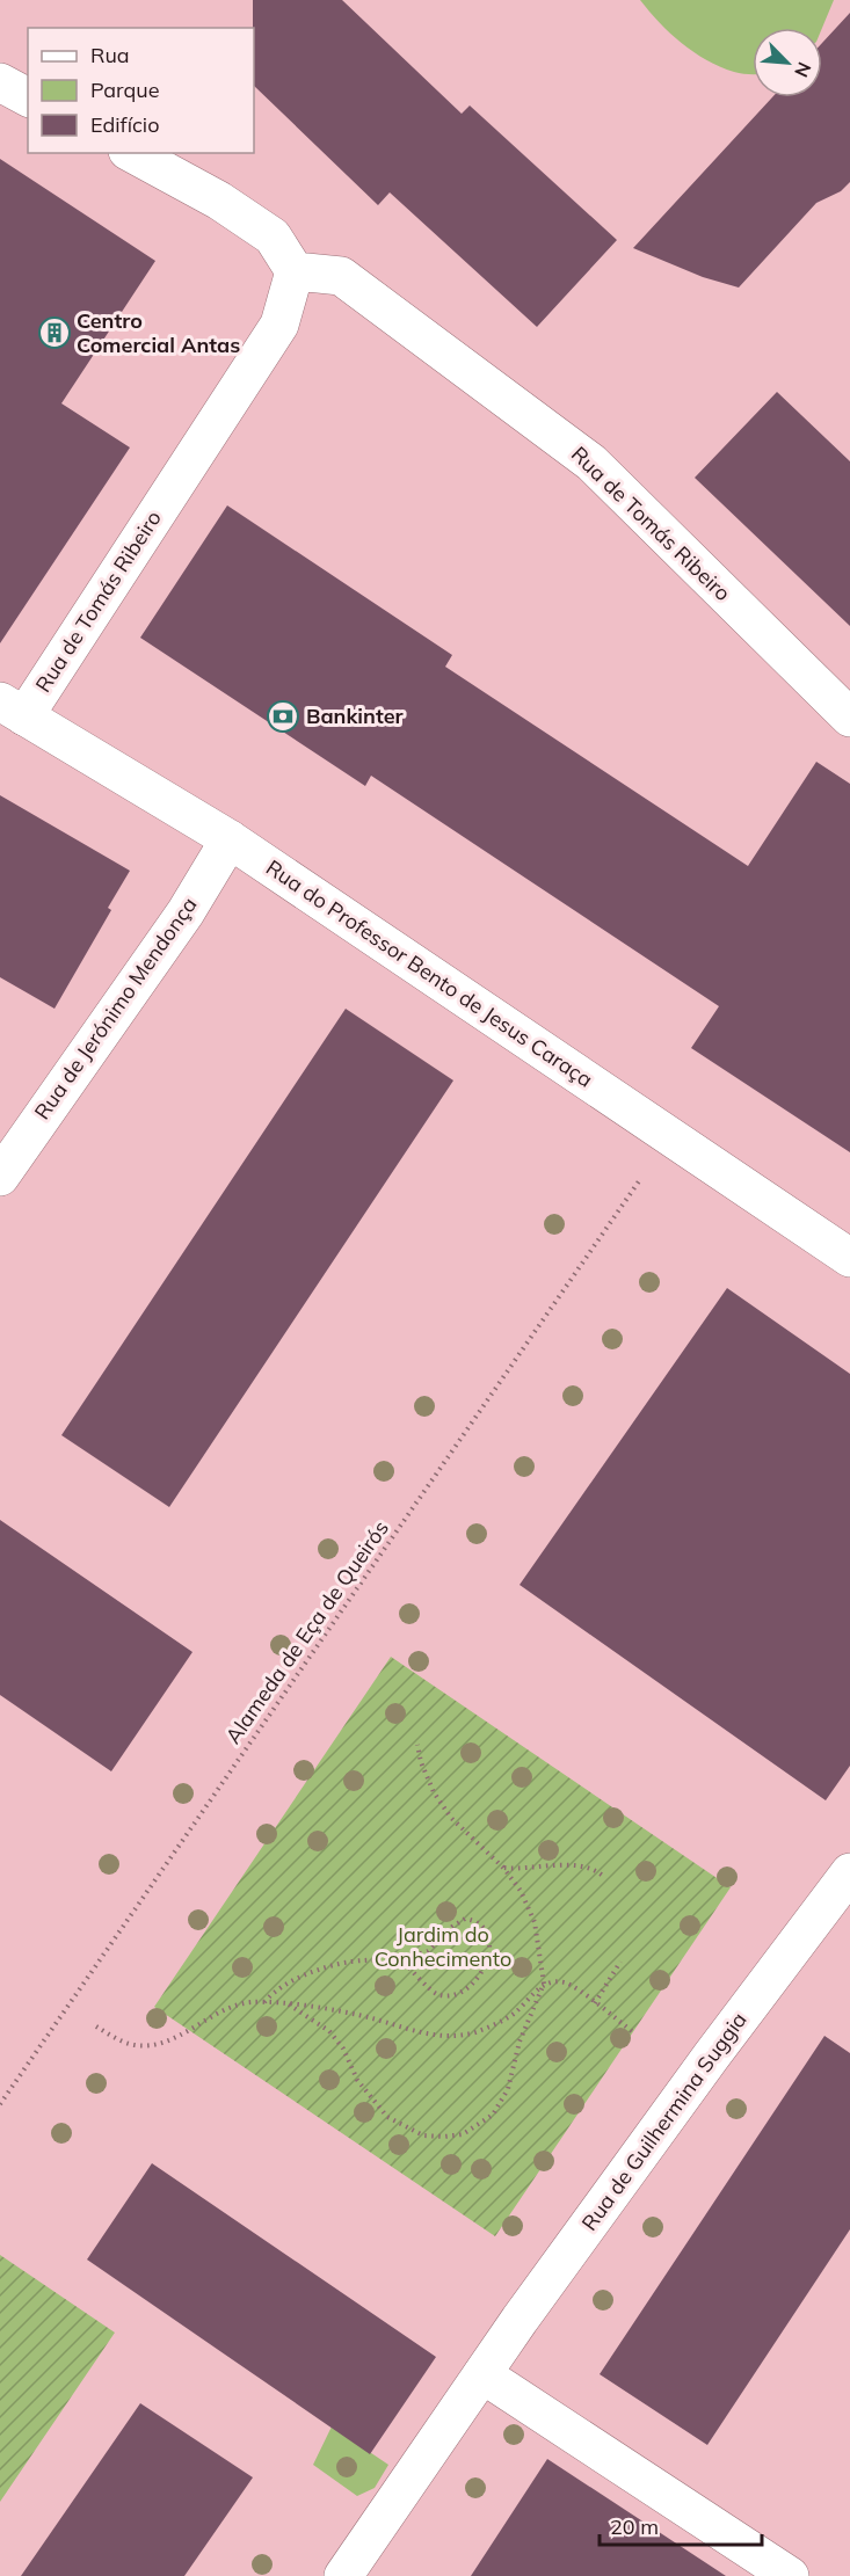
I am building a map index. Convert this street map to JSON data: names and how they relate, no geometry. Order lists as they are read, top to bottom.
{
  "streets": {
    "street": [
      "Rua de Tomás Ribeiro",
      "Rua do Professor Bento de Jesus Caraça",
      "Rua de Jerónimo Mendonça",
      "Rua de Guilhermina Suggia"
    ],
    "path": ["Alameda de Eça de Queirós"]
  },
  "crossings": [
    ["Rua de Tomás Ribeiro", "Rua do Professor Bento de Jesus Caraça"],
    ["Rua do Professor Bento de Jesus Caraça", "Rua de Jerónimo Mendonça"]
  ],
  "parks": ["Jardim do Conhecimento"],
  "places": {
    "building": ["Centro Comercial Antas"],
    "bank": ["Bankinter"]
  },
  "legend": ["Rua", "Parque", "Edifício"],
  "scale_bar": "20 m",
  "north": "bottom right"
}
